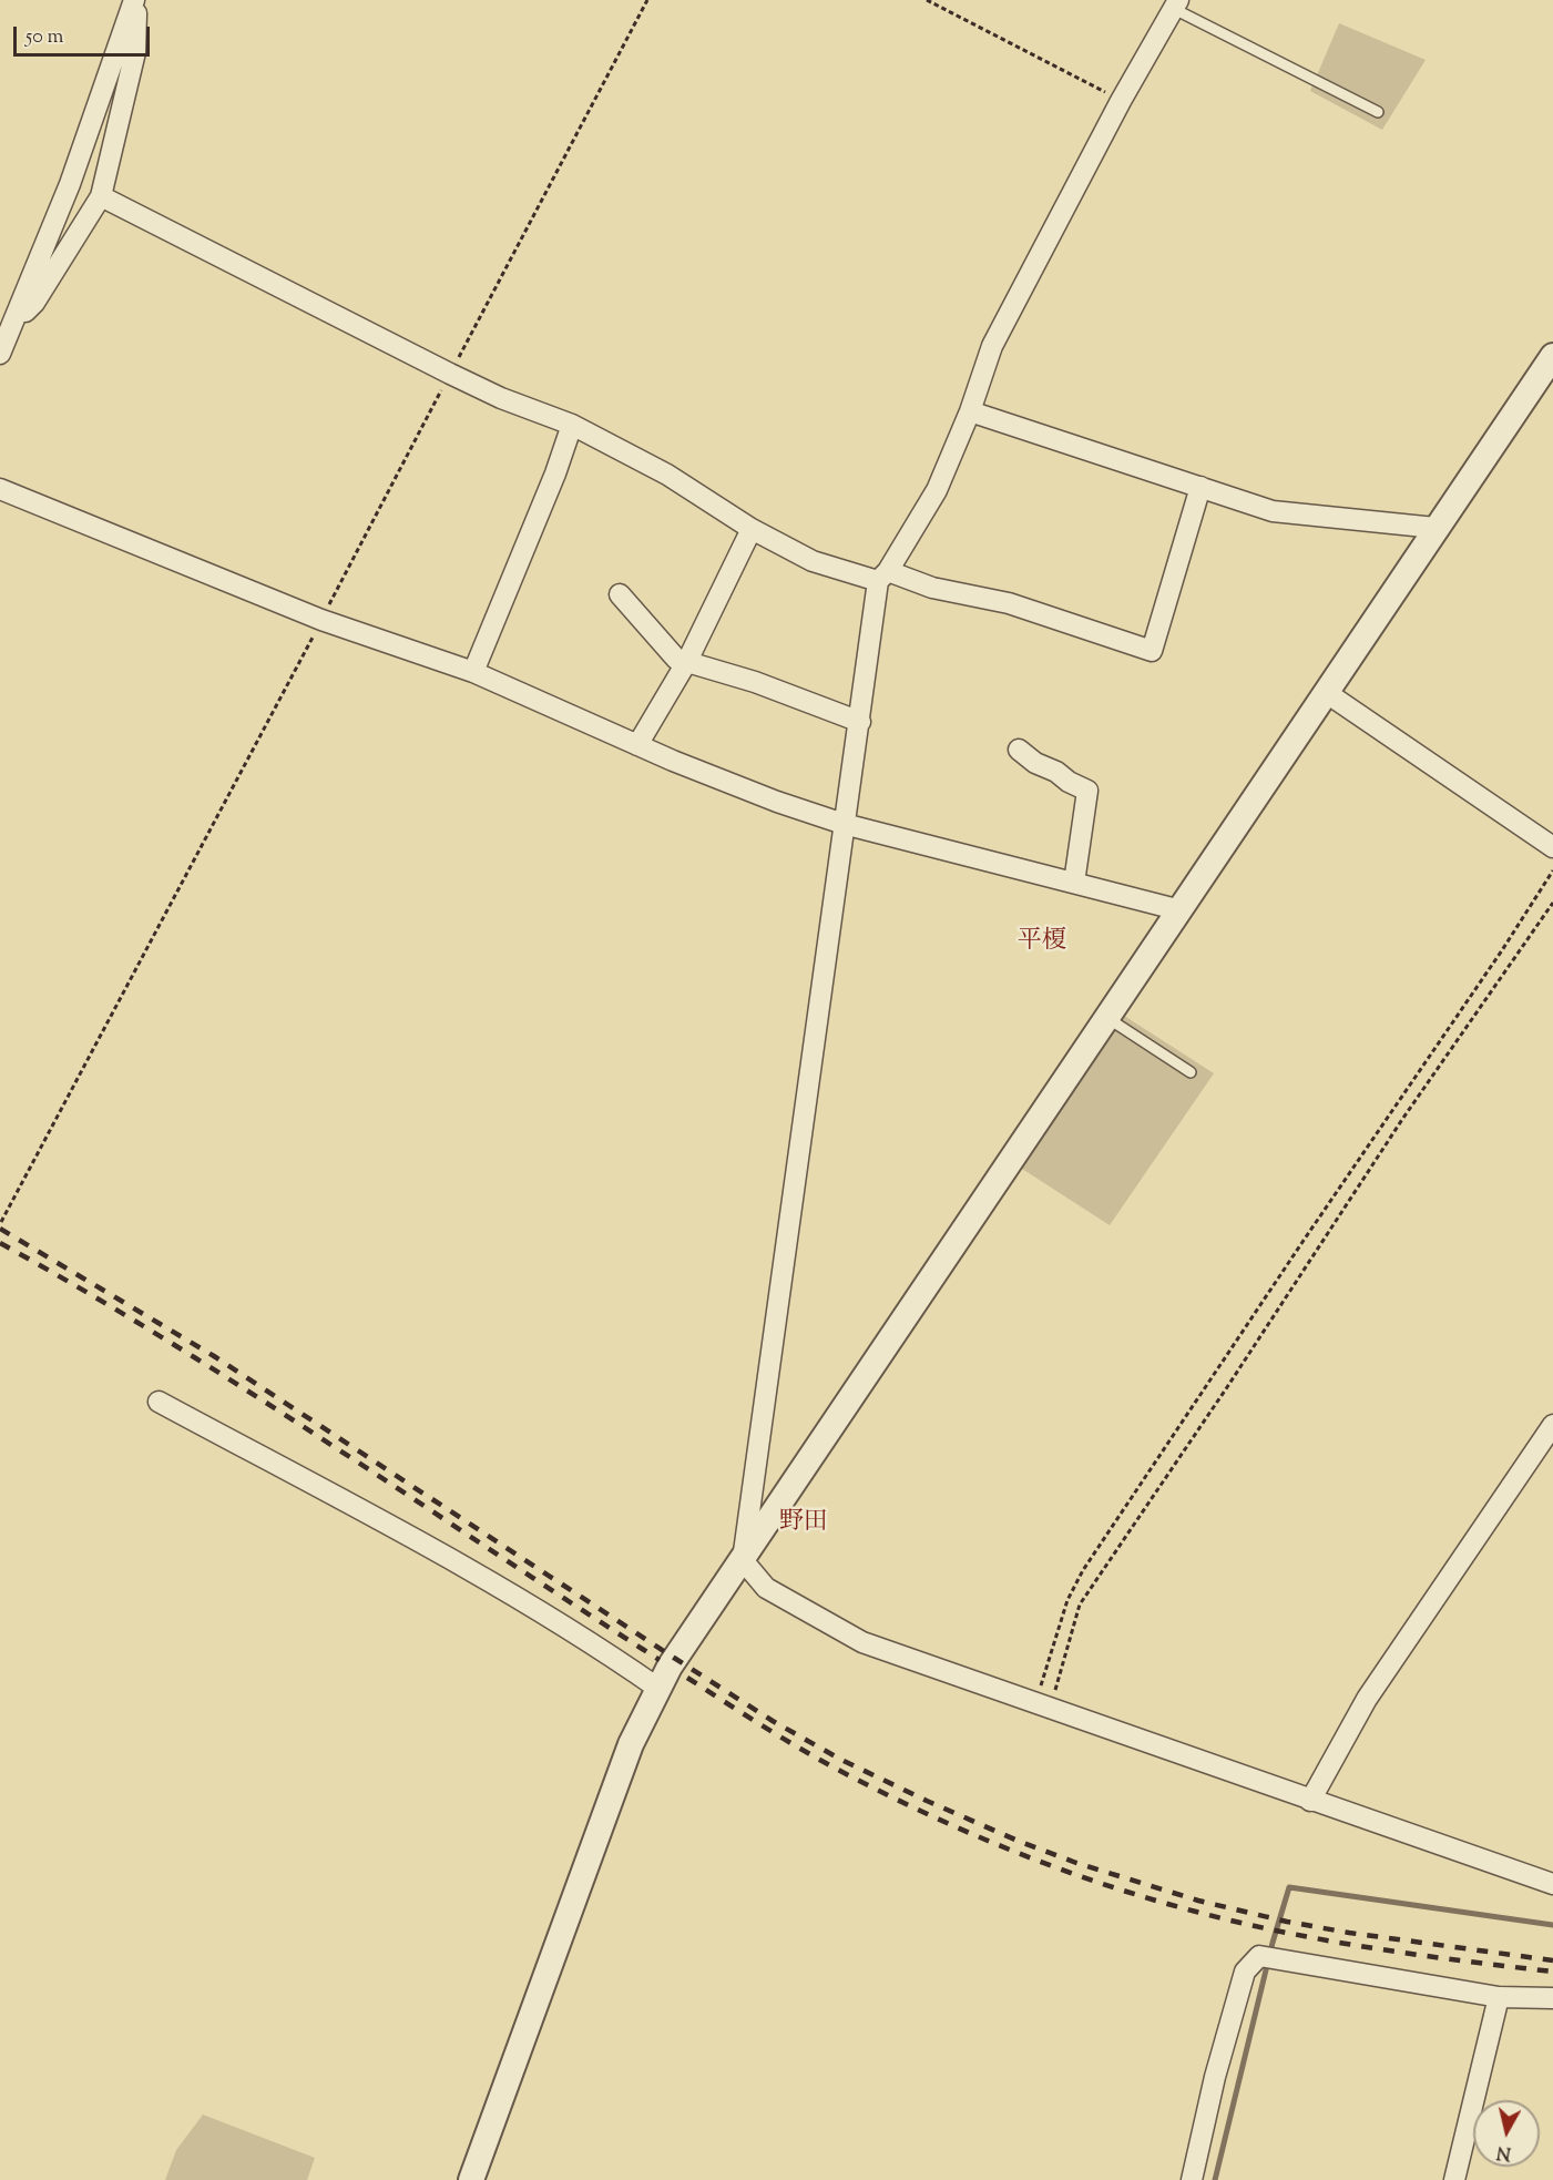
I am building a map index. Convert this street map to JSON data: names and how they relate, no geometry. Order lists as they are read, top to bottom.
{
  "districts": ["平榎", "野田"],
  "scale_bar": "50 m",
  "north": "bottom"
}
